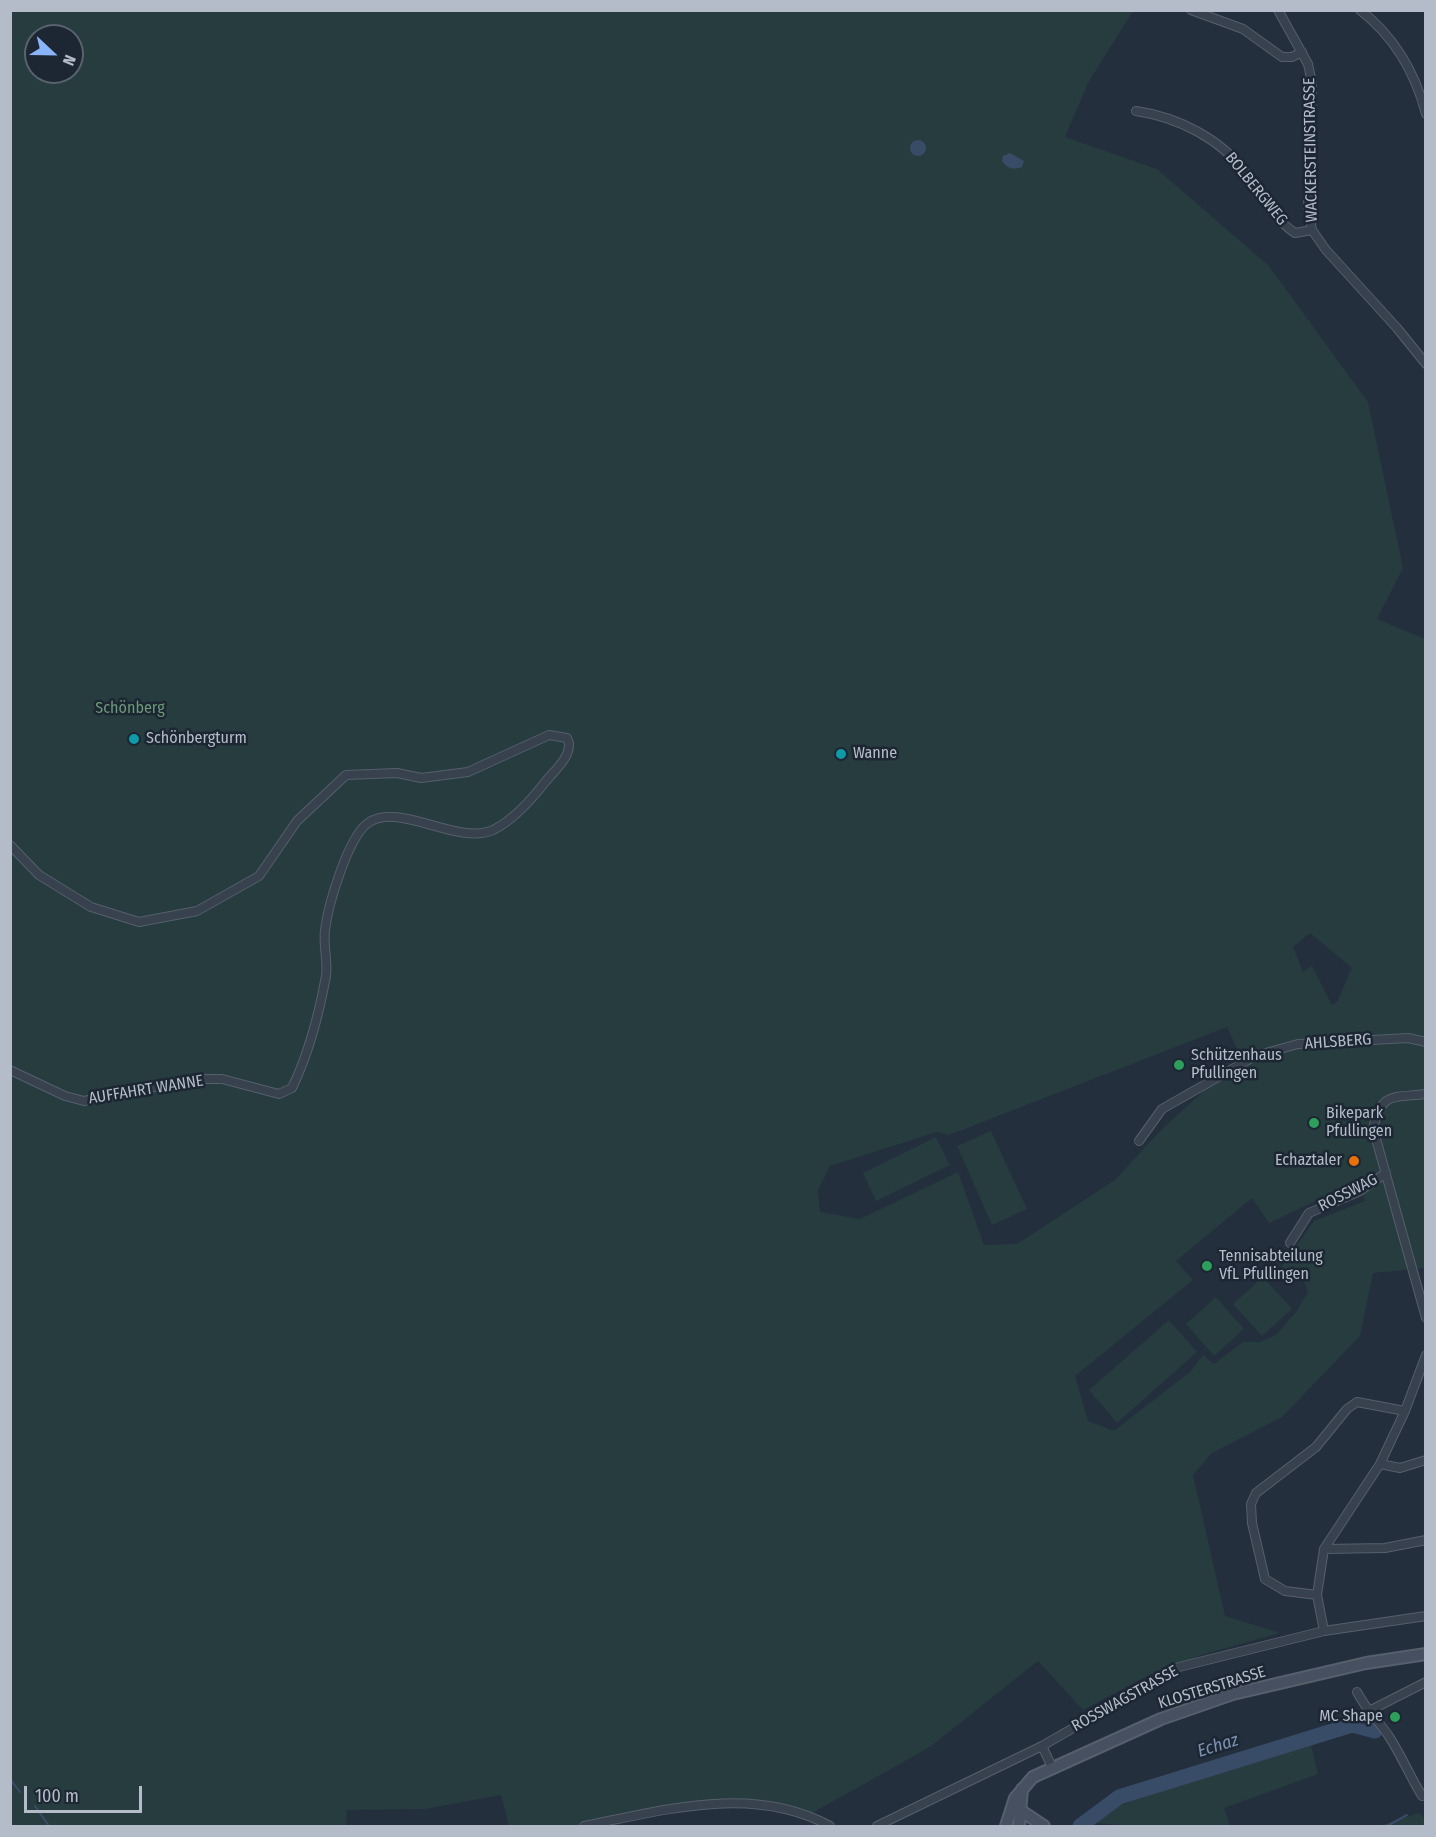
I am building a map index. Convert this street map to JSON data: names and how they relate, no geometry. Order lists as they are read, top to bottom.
{
  "streets": {
    "main road": ["KLOSTERSTRASSE"],
    "street": [
      "WACKERSTEINSTRASSE",
      "BOLBERGWEG",
      "AHLSBERG",
      "AUFFAHRT WANNE",
      "ROSSWAG",
      "ROSSWAGSTRASSE"
    ]
  },
  "crossings": [
    ["WACKERSTEINSTRASSE", "BOLBERGWEG"]
  ],
  "water": ["Echaz"],
  "parks": ["Schönberg"],
  "places": [
    "Schönbergturm",
    "Wanne",
    "Schützenhaus Pfullingen",
    "Bikepark Pfullingen",
    "Echaztaler",
    "Tennisabteilung VfL Pfullingen",
    "MC Shape"
  ],
  "scale_bar": "100 m",
  "north": "right"
}
